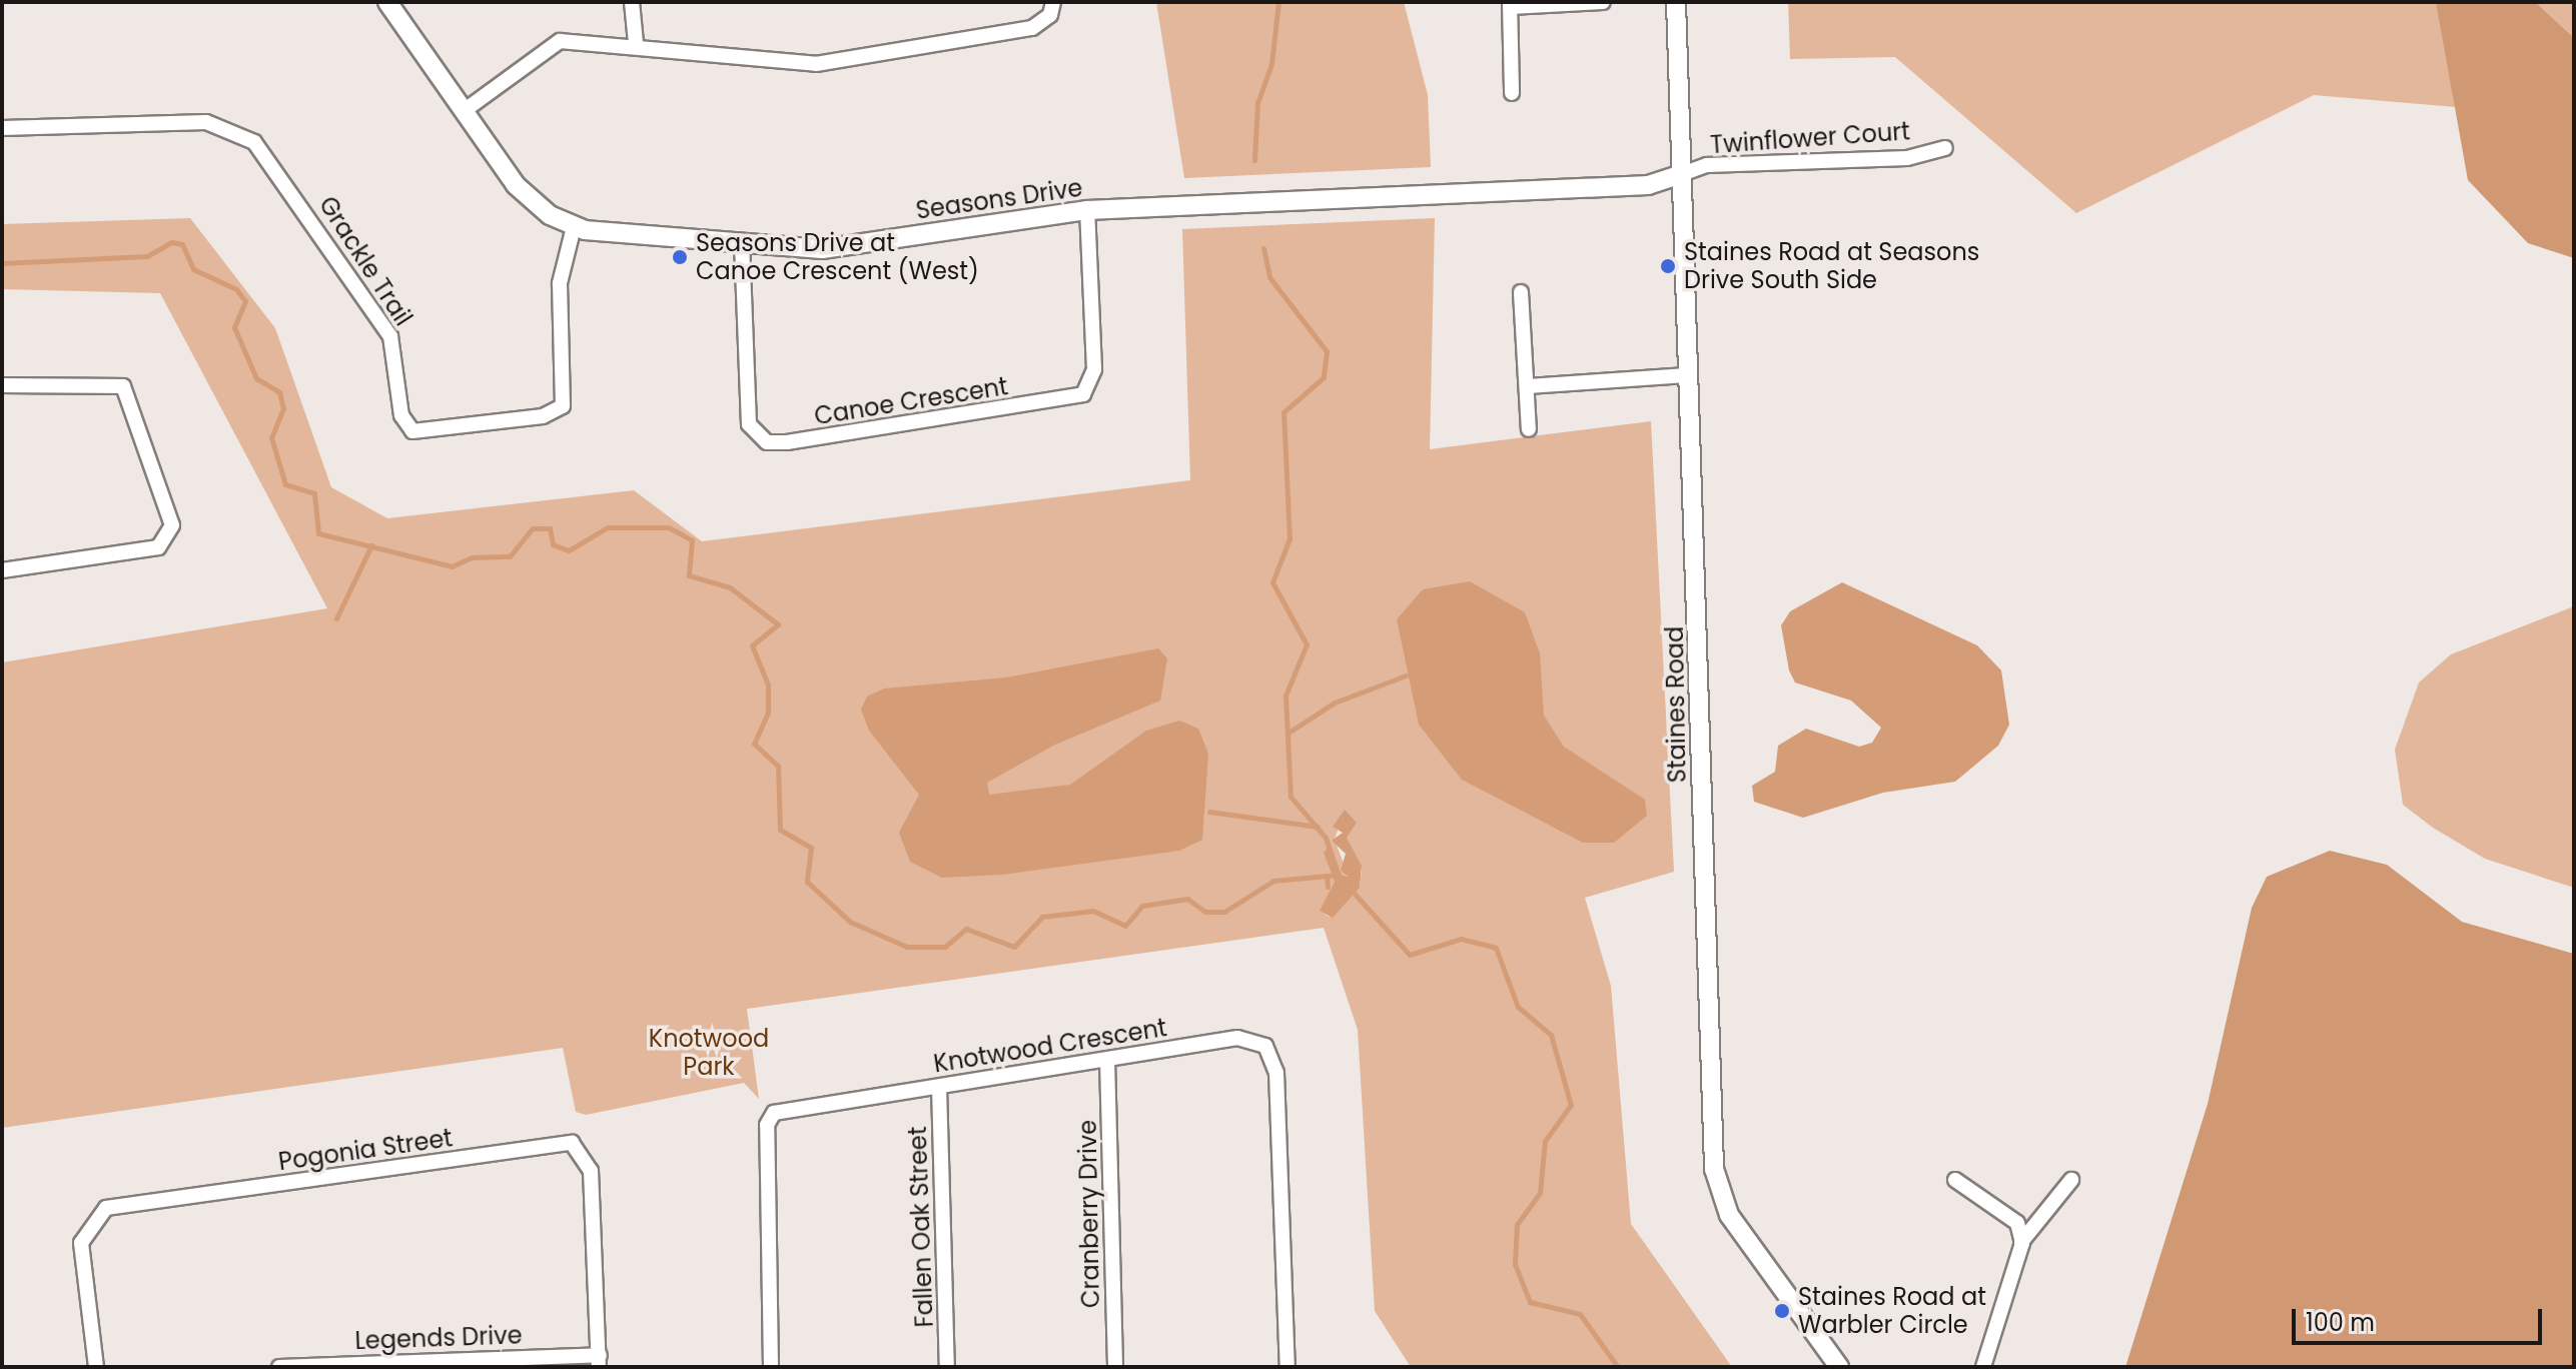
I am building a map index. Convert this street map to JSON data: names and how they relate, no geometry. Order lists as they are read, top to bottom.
{
  "streets": {
    "street": [
      "Twinflower Court",
      "Seasons Drive",
      "Grackle Trail",
      "Canoe Crescent",
      "Staines Road",
      "Knotwood Crescent",
      "Pogonia Street",
      "Cranberry Drive",
      "Fallen Oak Street",
      "Legends Drive"
    ]
  },
  "crossings": [
    ["Twinflower Court", "Seasons Drive"],
    ["Twinflower Court", "Staines Road"],
    ["Seasons Drive", "Grackle Trail"],
    ["Seasons Drive", "Canoe Crescent"],
    ["Seasons Drive", "Staines Road"],
    ["Knotwood Crescent", "Cranberry Drive"],
    ["Knotwood Crescent", "Fallen Oak Street"],
    ["Pogonia Street", "Legends Drive"]
  ],
  "parks": ["Knotwood Park"],
  "places": ["Seasons Drive at Canoe Crescent (West)", "Staines Road at Seasons Drive South Side", "Staines Road at Warbler Circle"],
  "scale_bar": "100 m"
}
